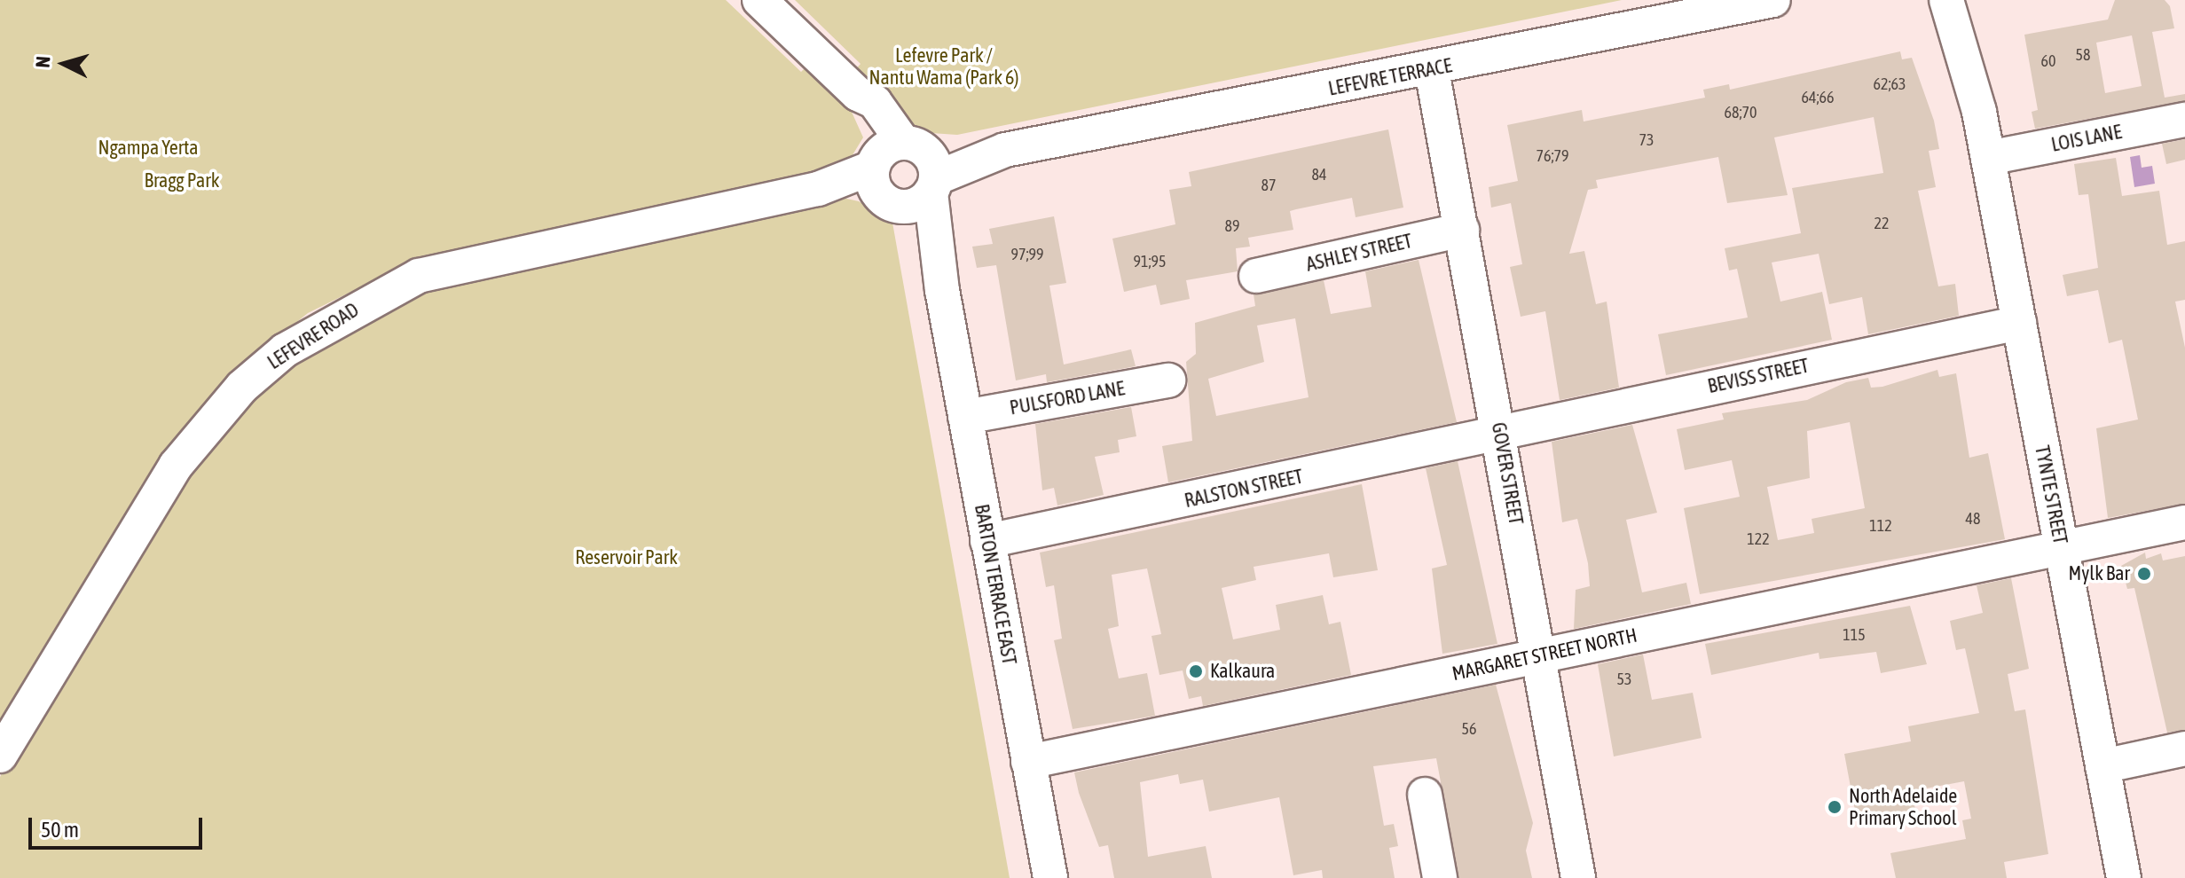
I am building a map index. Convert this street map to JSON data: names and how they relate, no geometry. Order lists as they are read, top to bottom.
{
  "streets": {
    "street": [
      "LEFEVRE TERRACE",
      "LOIS LANE",
      "ASHLEY STREET",
      "LEFEVRE ROAD",
      "BEVISS STREET",
      "PULSFORD LANE",
      "GOVER STREET",
      "RALSTON STREET",
      "TYNTE STREET",
      "BARTON TERRACE EAST",
      "MARGARET STREET NORTH"
    ]
  },
  "crossings": [
    ["LEFEVRE TERRACE", "LEFEVRE ROAD"],
    ["LEFEVRE TERRACE", "GOVER STREET"],
    ["LEFEVRE TERRACE", "BARTON TERRACE EAST"],
    ["LOIS LANE", "TYNTE STREET"],
    ["ASHLEY STREET", "GOVER STREET"],
    ["LEFEVRE ROAD", "BARTON TERRACE EAST"],
    ["BEVISS STREET", "GOVER STREET"],
    ["BEVISS STREET", "RALSTON STREET"],
    ["BEVISS STREET", "TYNTE STREET"],
    ["PULSFORD LANE", "BARTON TERRACE EAST"],
    ["GOVER STREET", "RALSTON STREET"],
    ["GOVER STREET", "MARGARET STREET NORTH"],
    ["RALSTON STREET", "BARTON TERRACE EAST"],
    ["TYNTE STREET", "MARGARET STREET NORTH"],
    ["BARTON TERRACE EAST", "MARGARET STREET NORTH"]
  ],
  "parks": [
    "Lefevre Park / Nantu Wama (Park 6)",
    "Ngampa Yerta",
    "Bragg Park",
    "Reservoir Park"
  ],
  "places": ["Mylk Bar", "Kalkaura", "North Adelaide Primary School"],
  "house_numbers": [
    "58",
    "60",
    "62;63",
    "64;66",
    "68;70",
    "73",
    "76;79",
    "84",
    "87",
    "22",
    "89",
    "97;99",
    "91;95",
    "48",
    "112",
    "122",
    "115",
    "53",
    "56"
  ],
  "scale_bar": "50 m",
  "north": "left"
}
